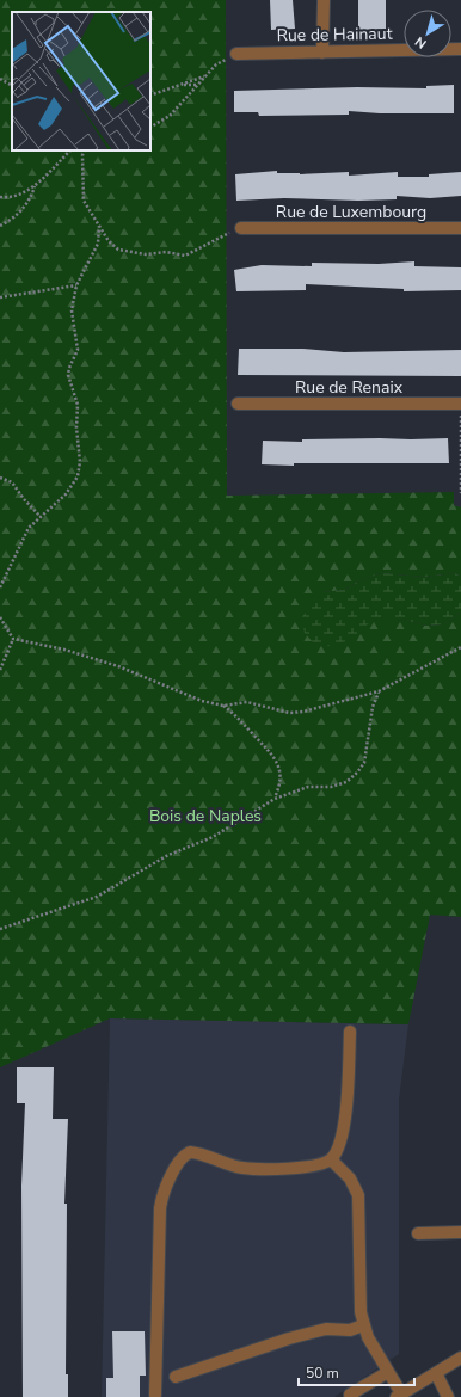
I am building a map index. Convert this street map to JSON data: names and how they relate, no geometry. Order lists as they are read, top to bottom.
{
  "streets": {
    "street": ["Rue de Hainaut", "Rue de Luxembourg", "Rue de Renaix"]
  },
  "parks": ["Bois de Naples"],
  "scale_bar": "50 m",
  "north": "bottom left"
}
